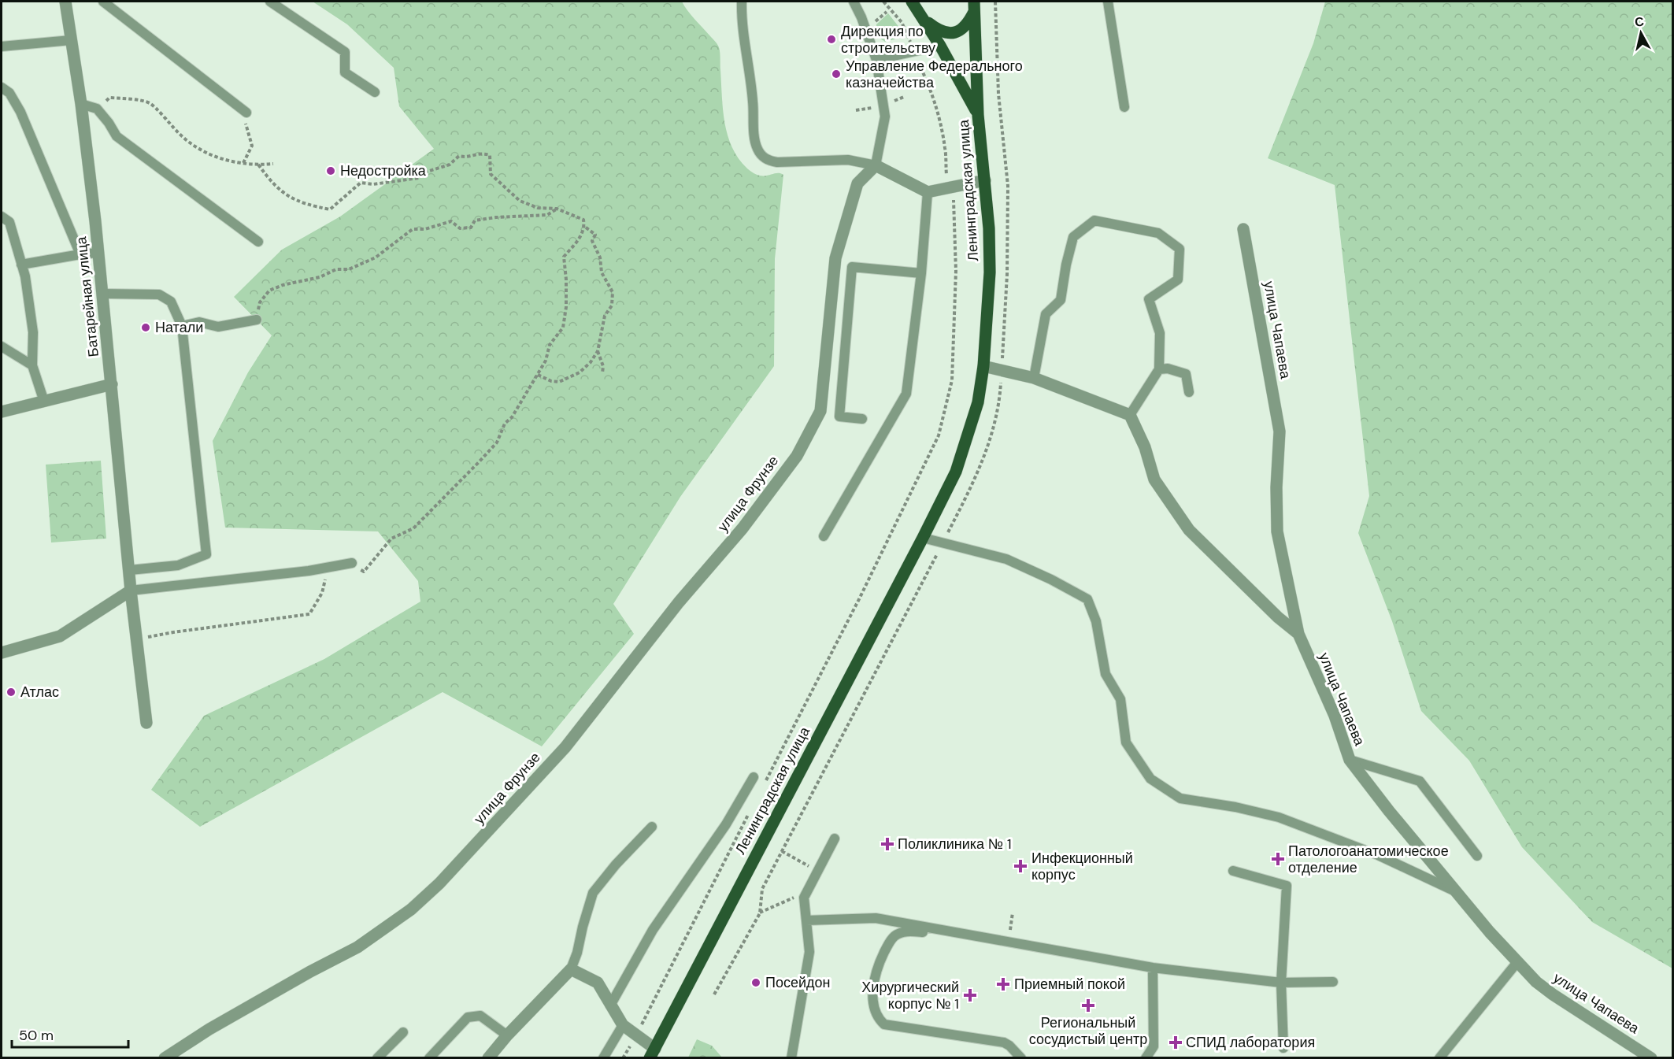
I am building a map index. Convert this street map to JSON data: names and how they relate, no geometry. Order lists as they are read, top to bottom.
{
  "streets": {
    "main road": ["Ленинградская улица"],
    "street": ["Батарейная улица", "улица Чапаева", "улица Фрунзе"]
  },
  "places": {
    "other": [
      "Дирекция по строительству",
      "Управление Федерального казначейства",
      "Недостройка",
      "Натали",
      "Атлас",
      "Посейдон"
    ],
    "health": [
      "Поликлиника № 1",
      "Патологоанатомическое отделение",
      "Инфекционный корпус",
      "Приемный покой",
      "Хирургический корпус № 1",
      "Региональный сосудистый центр",
      "СПИД лаборатория"
    ]
  },
  "scale_bar": "50 m",
  "north": "top"
}
